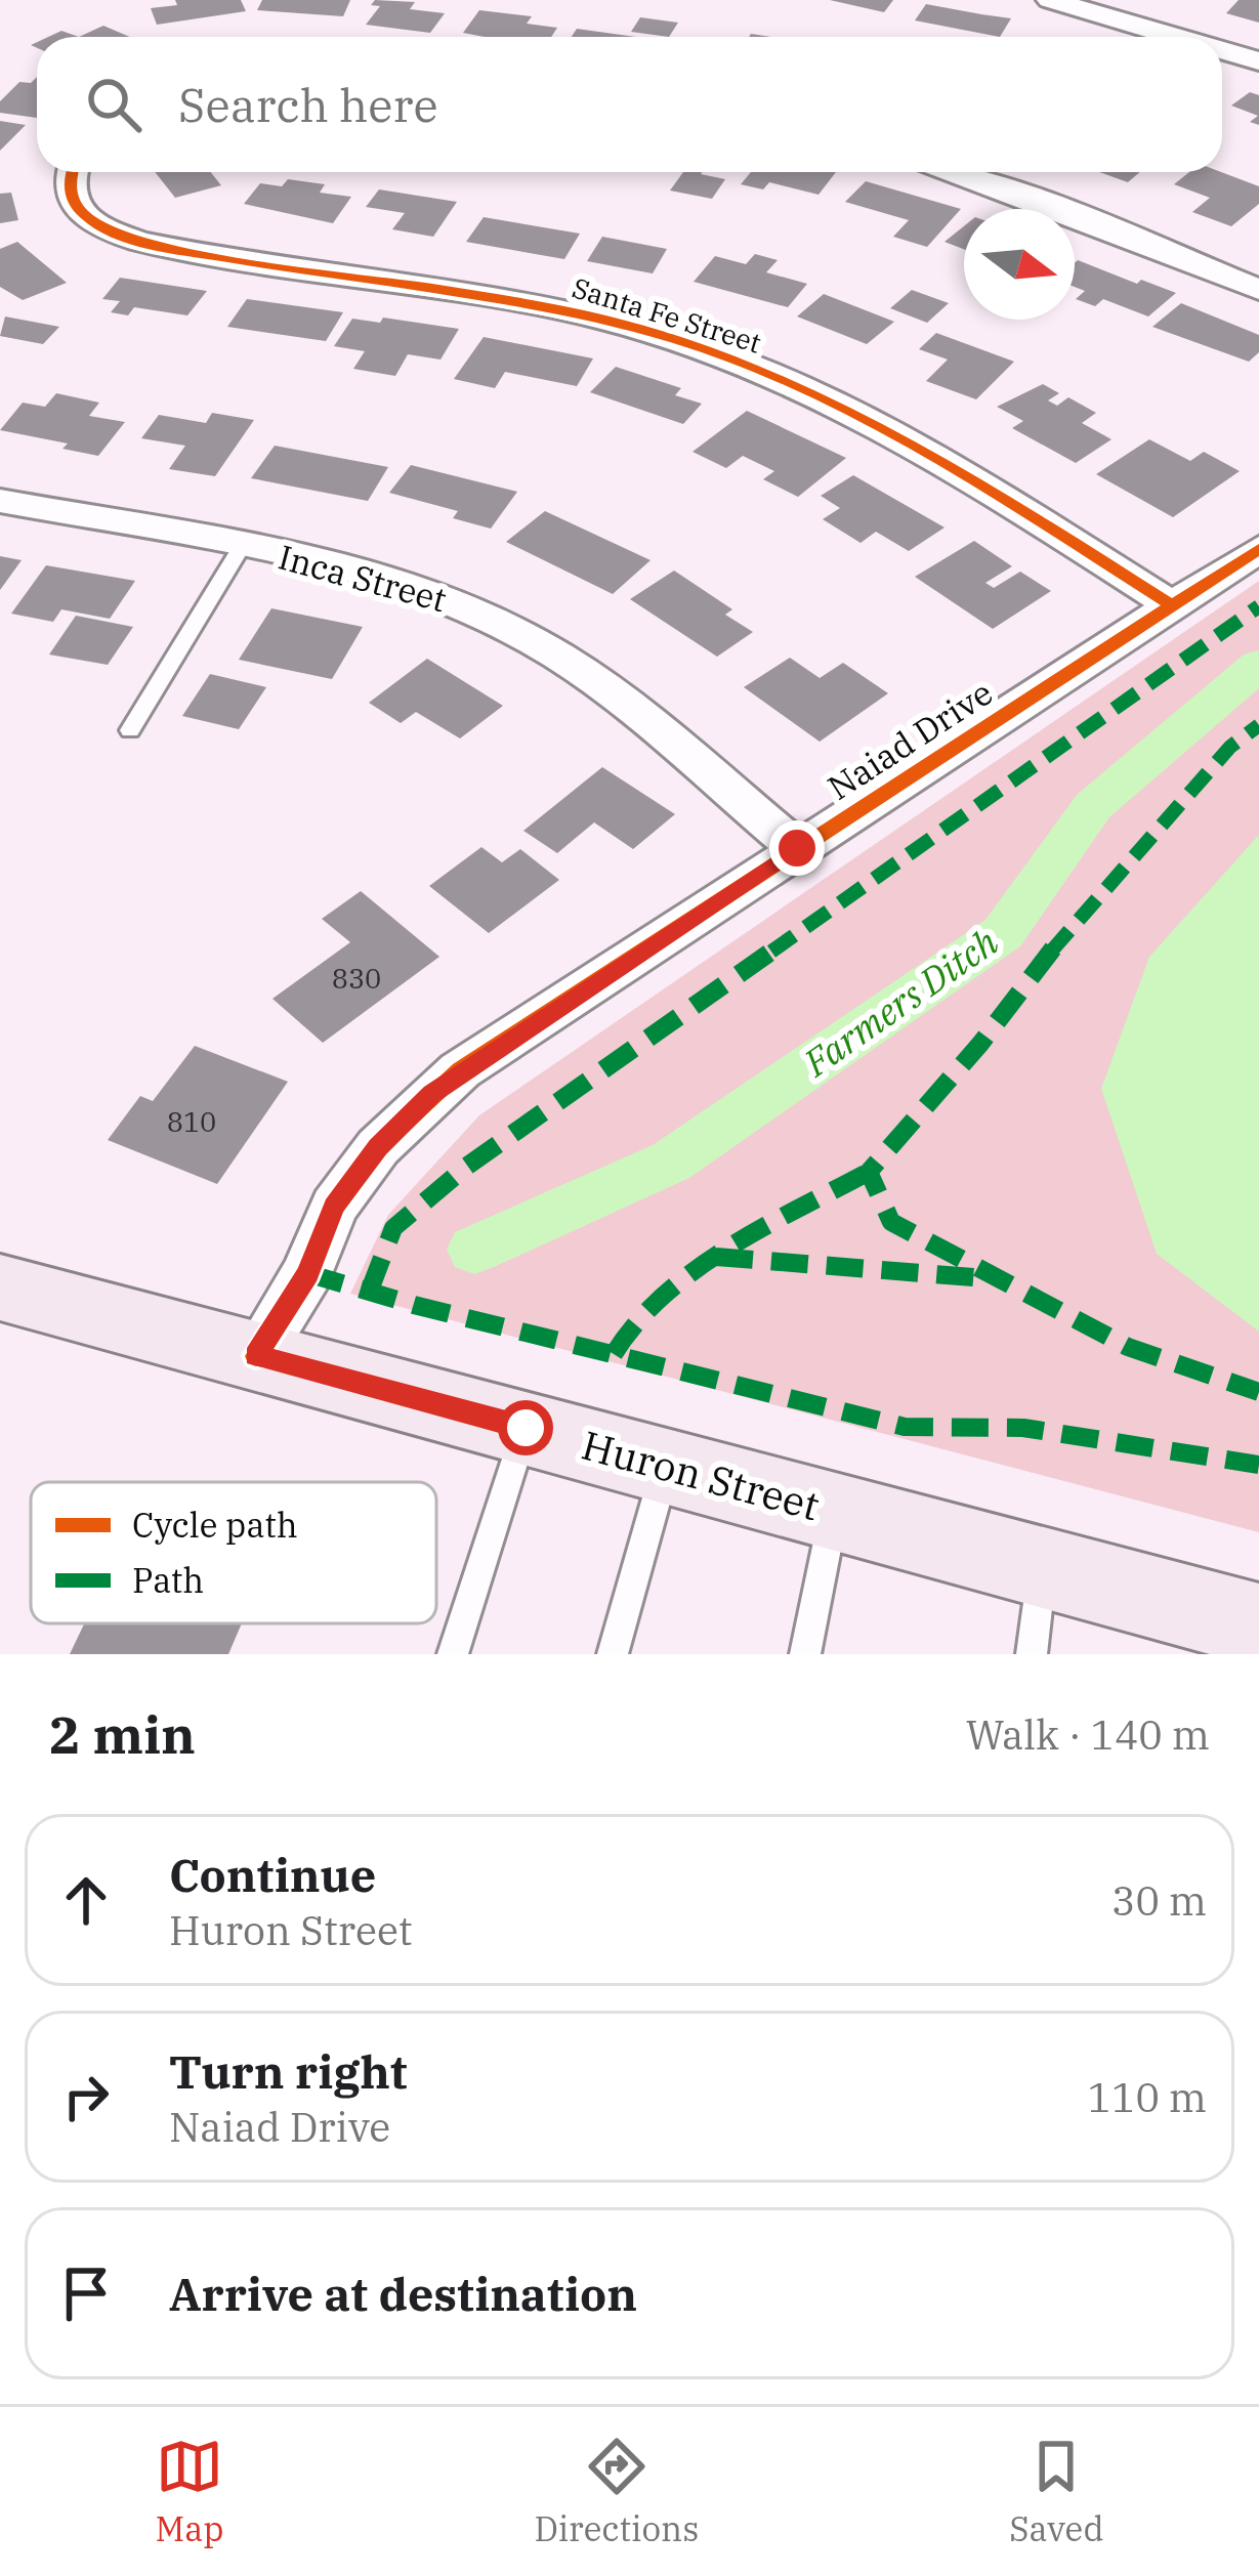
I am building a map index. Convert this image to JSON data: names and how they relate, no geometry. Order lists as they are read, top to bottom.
{
  "streets": {
    "main road": ["Huron Street"],
    "street": ["Santa Fe Street", "Inca Street", "Naiad Drive"]
  },
  "crossings": [
    ["Santa Fe Street", "Naiad Drive"],
    ["Inca Street", "Naiad Drive"],
    ["Naiad Drive", "Huron Street"]
  ],
  "water": ["Farmers Ditch"],
  "house_numbers": ["830", "810"],
  "legend": ["Cycle path", "Path"],
  "north": "right",
  "page": {
    "search": "Search here",
    "heading": ["2 min", "Walk · 140 m"],
    "list": [
      ["Continue", "Huron Street", "30 m"],
      ["Turn right", "Naiad Drive", "110 m"],
      "Arrive at destination"
    ],
    "nav": ["Map", "Directions", "Saved"]
  }
}
